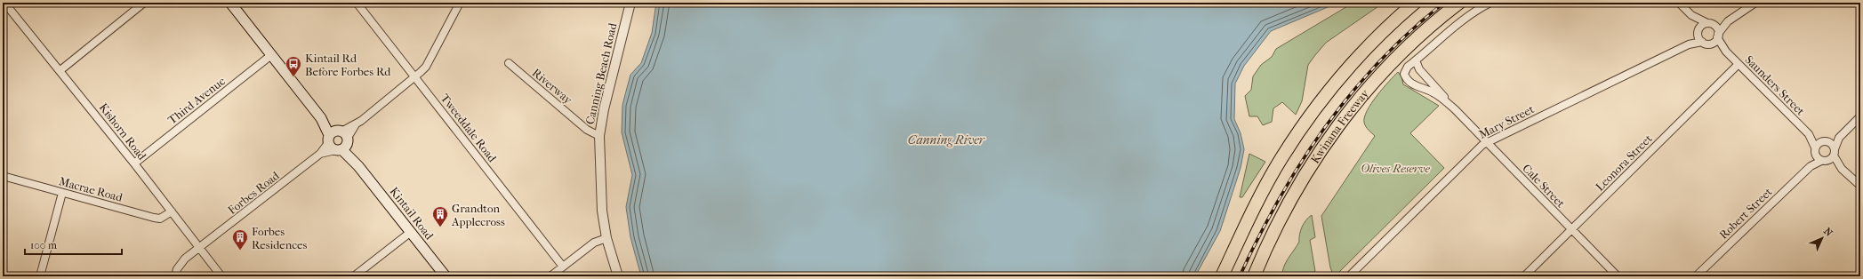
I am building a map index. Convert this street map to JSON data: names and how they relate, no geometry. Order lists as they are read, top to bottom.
{
  "streets": {
    "highway": ["Kwinana Freeway"],
    "main road": ["Kintail Road"],
    "street": [
      "Canning Beach Road",
      "Saunders Street",
      "Riverway",
      "Third Avenue",
      "Mary Street",
      "Tweeddale Road",
      "Kishorn Road",
      "Leonora Street",
      "Cale Street",
      "Macrae Road",
      "Forbes Road",
      "Robert Street"
    ]
  },
  "crossings": [
    ["Canning Beach Road", "Riverway"],
    ["Saunders Street", "Mary Street"],
    ["Saunders Street", "Leonora Street"],
    ["Saunders Street", "Robert Street"],
    ["Third Avenue", "Kishorn Road"],
    ["Third Avenue", "Kintail Road"],
    ["Mary Street", "Cale Street"],
    ["Tweeddale Road", "Forbes Road"],
    ["Kishorn Road", "Macrae Road"],
    ["Kishorn Road", "Forbes Road"],
    ["Leonora Street", "Cale Street"],
    ["Forbes Road", "Kintail Road"]
  ],
  "water": ["Canning River"],
  "parks": ["Olives Reserve"],
  "places": {
    "bus stop": ["Kintail Rd Before Forbes Rd"],
    "building": ["Grandton Applecross", "Forbes Residences"]
  },
  "scale_bar": "100 m",
  "north": "top right"
}
